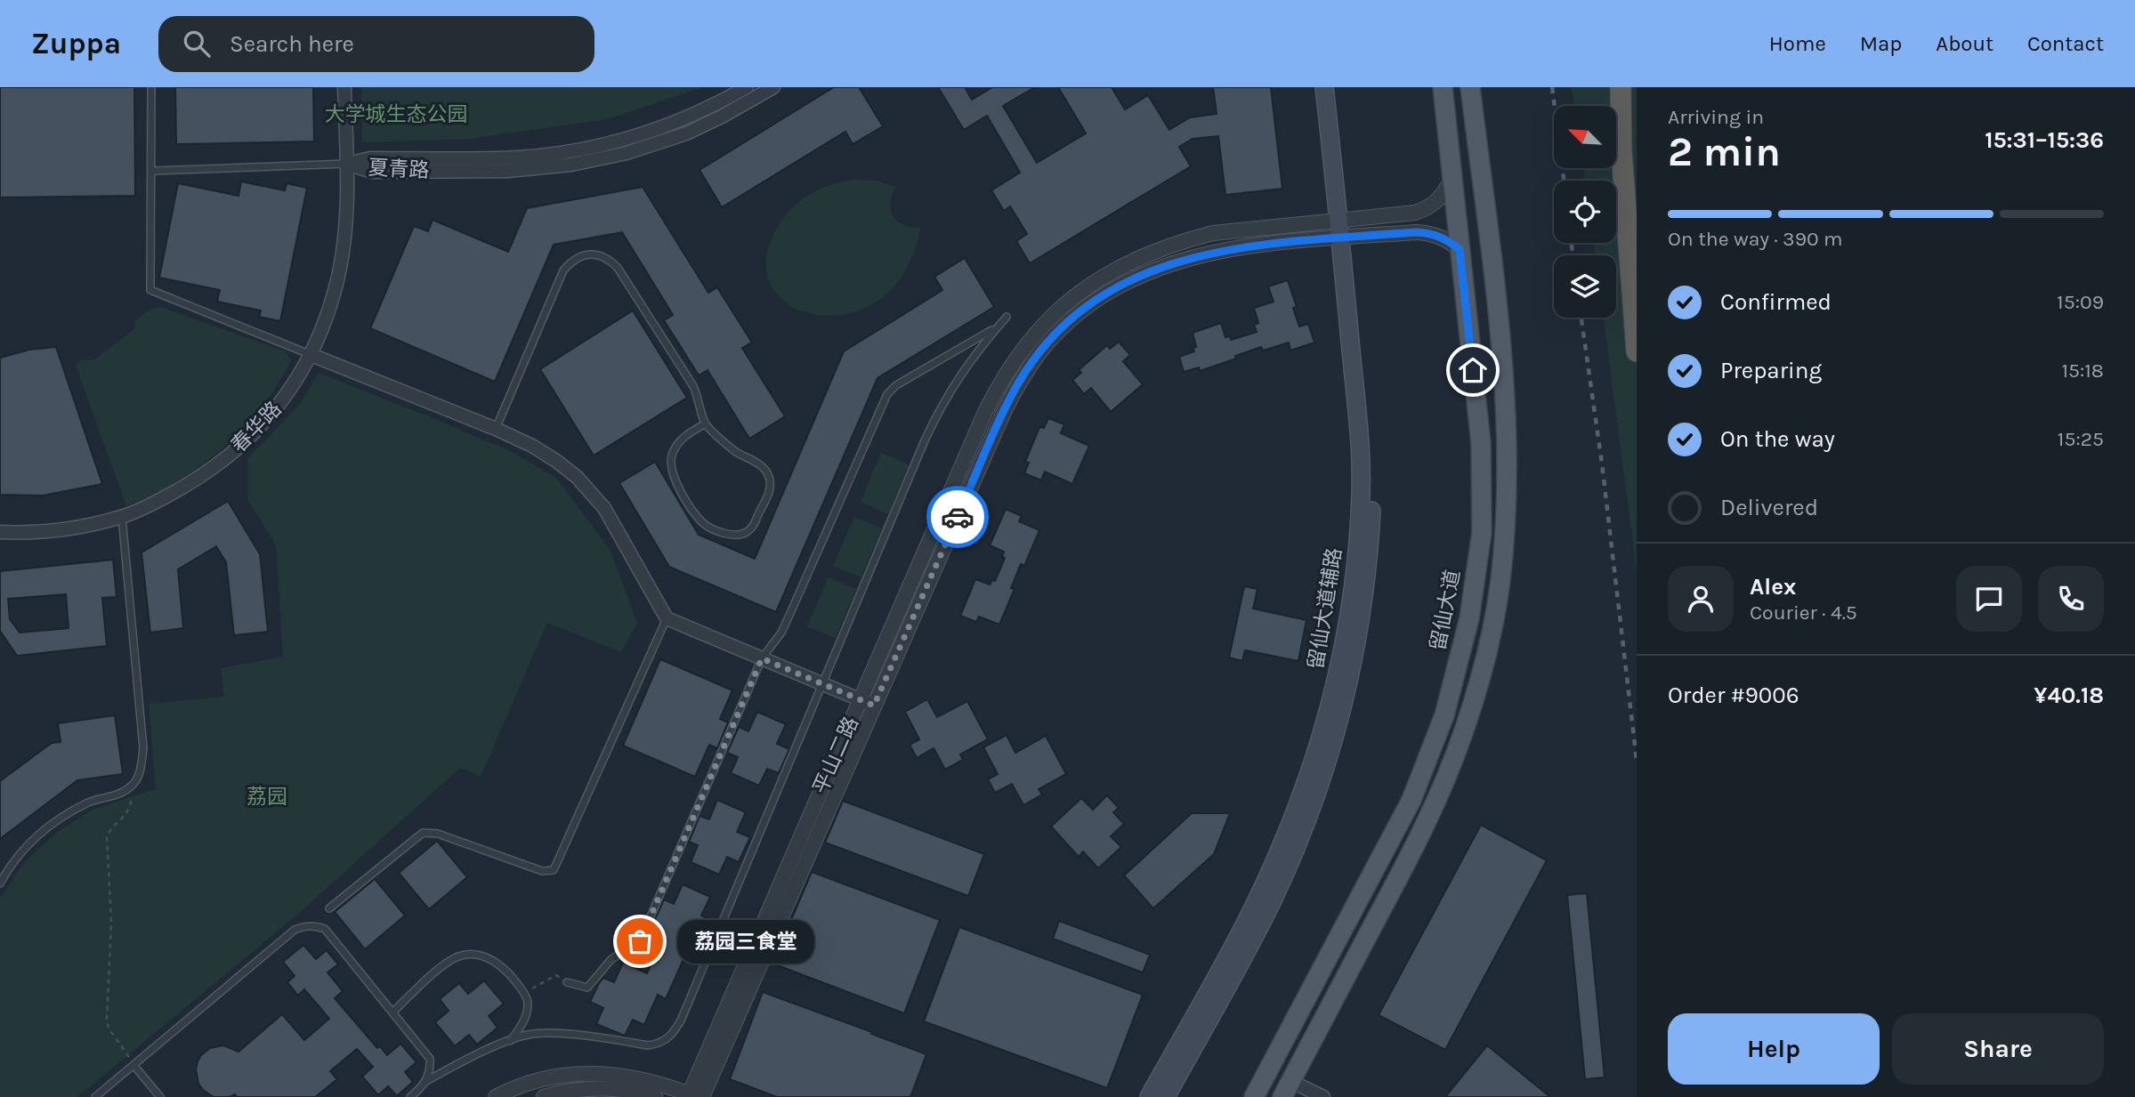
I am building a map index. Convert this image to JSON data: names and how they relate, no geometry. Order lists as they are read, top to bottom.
{
  "streets": {
    "main road": ["留仙大道辅路", "留仙大道"],
    "street": ["夏青路", "春华路", "平山二路"]
  },
  "crossings": [
    ["夏青路", "春华路"],
    ["留仙大道辅路", "平山二路"],
    ["留仙大道", "平山二路"]
  ],
  "parks": ["大学城生态公园", "荔园"],
  "places": ["荔园三食堂"],
  "north": "top left",
  "page": {
    "header": "Zuppa",
    "search": "Search here",
    "nav": [
      "Home",
      "Map",
      "About",
      "Contact"
    ],
    "heading": ["2 min", "Arriving in", "15:31–15:36"],
    "panel": [
      "Alex",
      "Courier · 4.5",
      "Order #9006",
      "¥40.18"
    ],
    "bar": "On the way · 390 m",
    "list": [
      ["Confirmed", "15:09"],
      ["Preparing", "15:18"],
      ["On the way", "15:25"],
      "Delivered"
    ],
    "bubble": "荔园三食堂",
    "buttons": ["Help", "Share"]
  }
}
